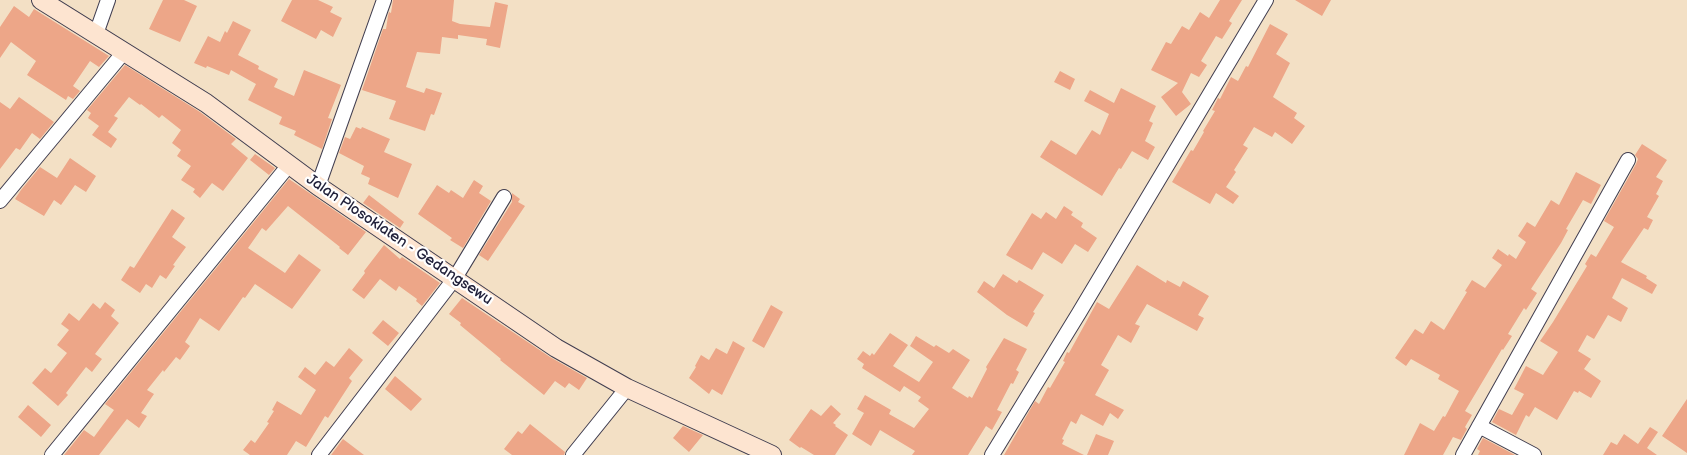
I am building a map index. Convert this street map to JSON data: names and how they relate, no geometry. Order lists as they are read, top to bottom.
{
  "streets": {
    "main road": ["Jalan Plosoklaten - Gedangsewu"]
  }
}
